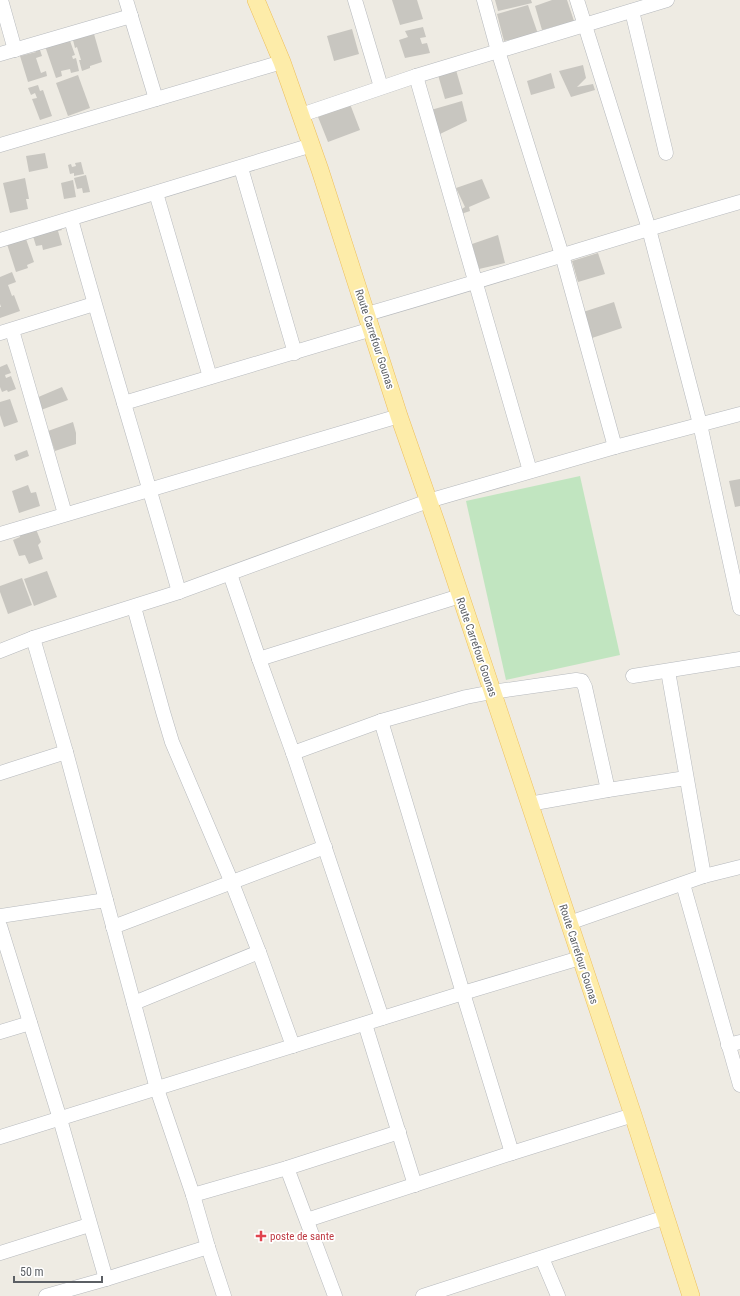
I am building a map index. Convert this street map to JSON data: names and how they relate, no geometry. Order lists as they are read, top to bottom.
{
  "streets": {
    "main road": ["Route Carrefour Gounas"]
  },
  "places": {
    "health": ["poste de sante"]
  },
  "scale_bar": "50 m"
}
